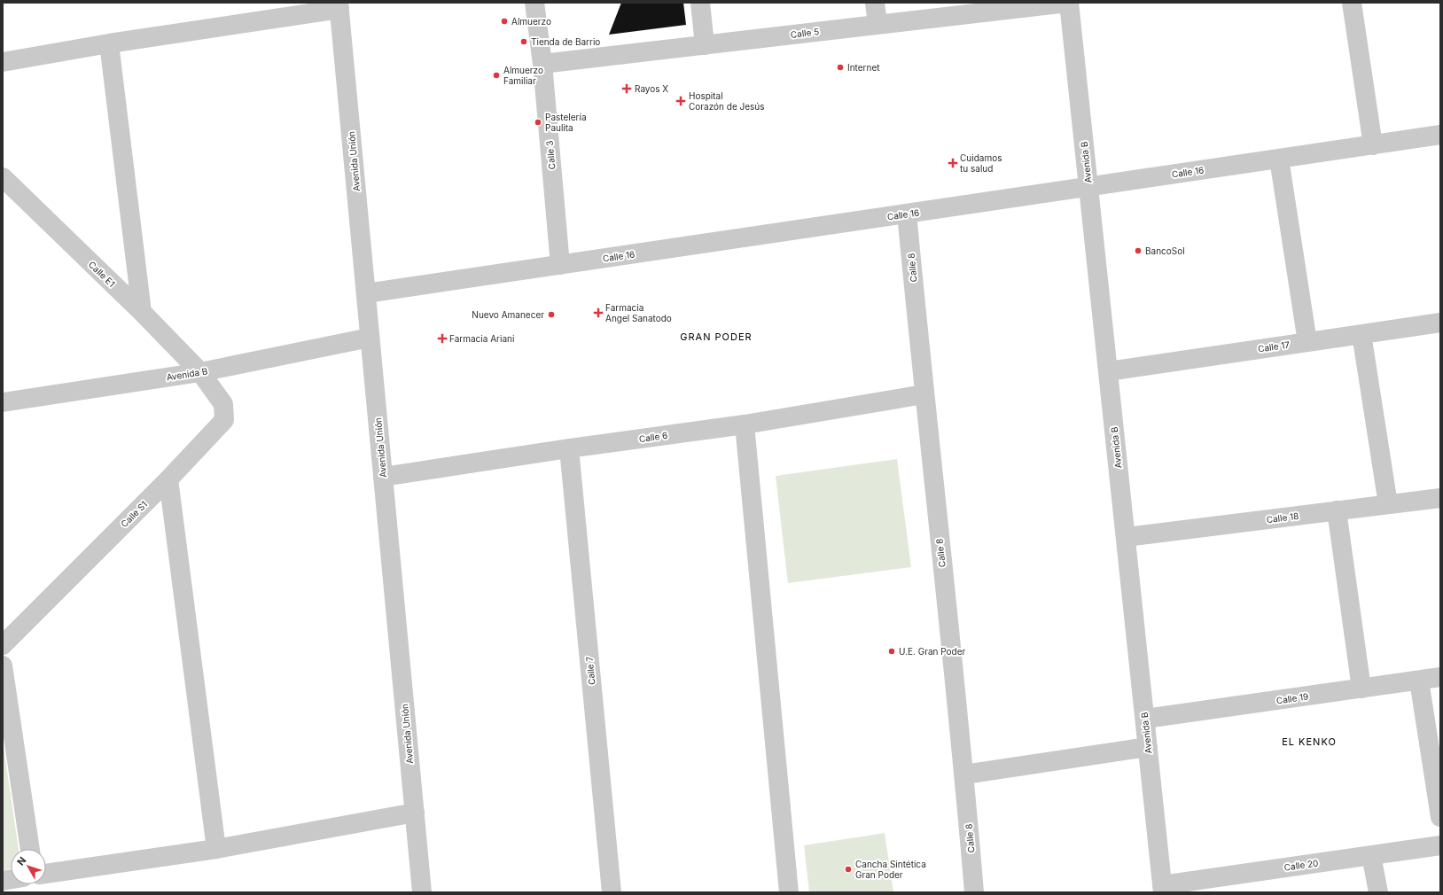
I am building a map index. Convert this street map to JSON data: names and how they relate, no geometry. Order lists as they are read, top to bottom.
{
  "streets": {
    "street": [
      "Calle 5",
      "Calle 3",
      "Avenida Unión",
      "Avenida B",
      "Calle 16",
      "Calle 8",
      "Calle E1",
      "Calle 17",
      "Calle 6",
      "Calle S1",
      "Calle 18",
      "Calle 7",
      "Calle 19",
      "Calle 20"
    ]
  },
  "crossings": [
    ["Calle 5", "Calle 3"],
    ["Calle 5", "Avenida B"],
    ["Calle 3", "Calle 16"],
    ["Avenida Unión", "Avenida B"],
    ["Avenida Unión", "Calle 16"],
    ["Avenida Unión", "Calle 6"],
    ["Avenida B", "Calle 16"],
    ["Avenida B", "Calle E1"],
    ["Avenida B", "Calle 17"],
    ["Avenida B", "Calle S1"],
    ["Avenida B", "Calle 18"],
    ["Avenida B", "Calle 19"],
    ["Avenida B", "Calle 20"],
    ["Calle 16", "Calle 8"],
    ["Calle 8", "Calle 6"],
    ["Calle E1", "Calle S1"],
    ["Calle 6", "Calle 7"]
  ],
  "districts": ["GRAN PODER", "EL KENKO"],
  "places": {
    "other": [
      "Almuerzo",
      "Tienda de Barrio",
      "Internet",
      "Almuerzo Familiar",
      "Pastelería Paulita",
      "BancoSol",
      "Nuevo Amanecer",
      "U.E. Gran Poder",
      "Cancha Sintética Gran Poder"
    ],
    "health": [
      "Rayos X",
      "Hospital Corazón de Jesús",
      "Cuidamos tu salud",
      "Farmacia Angel Sanatodo",
      "Farmacia Ariani"
    ]
  },
  "north": "top left"
}
